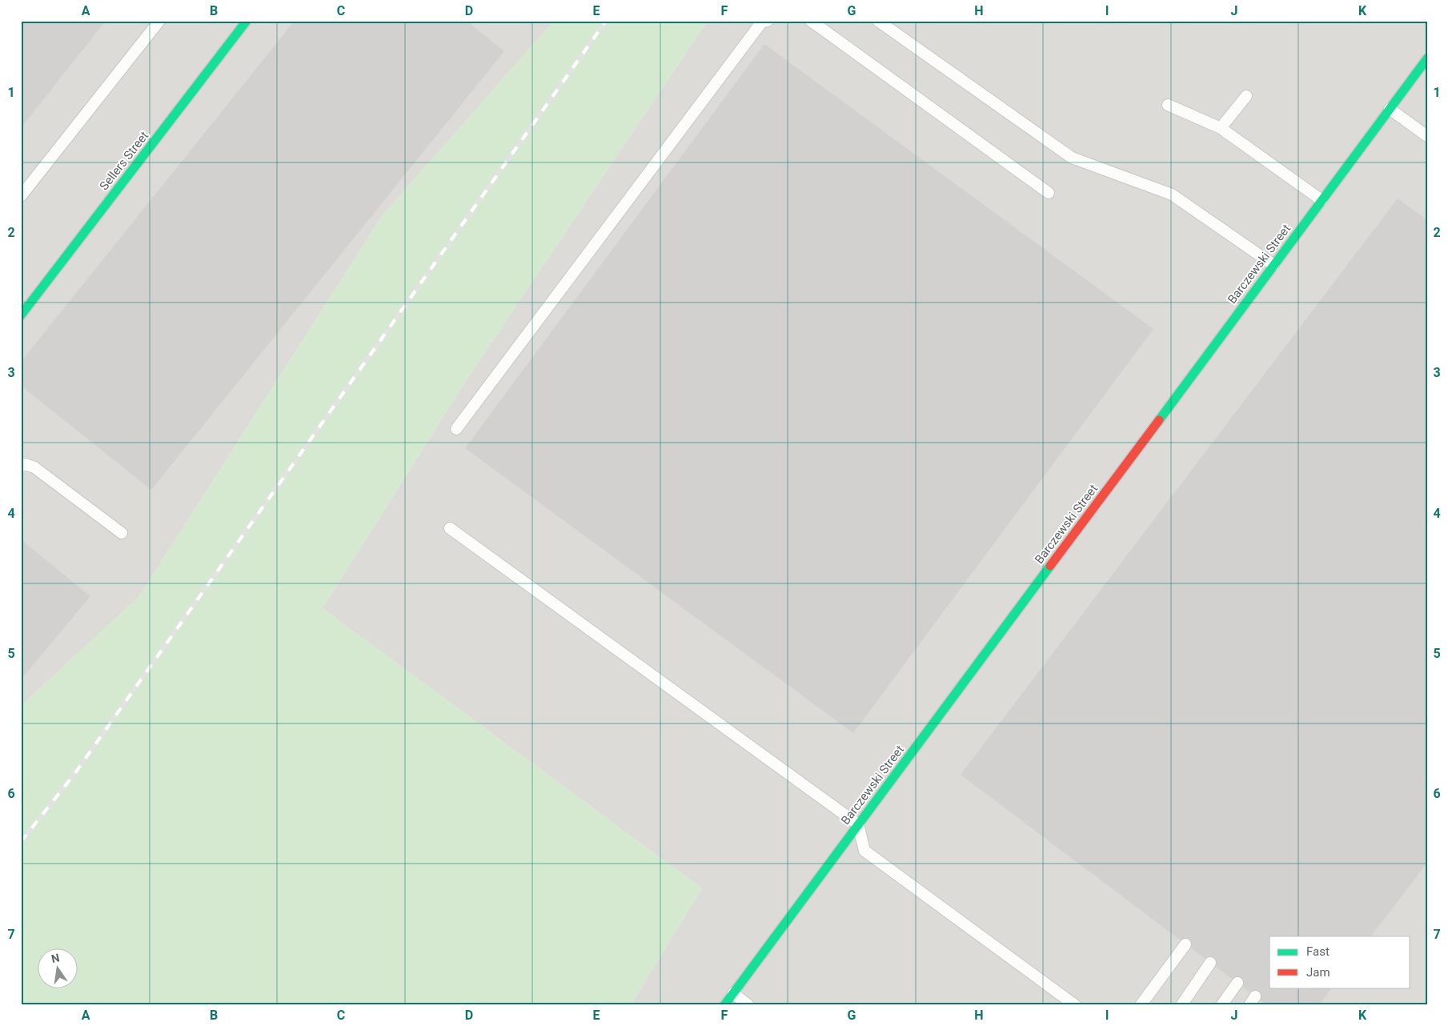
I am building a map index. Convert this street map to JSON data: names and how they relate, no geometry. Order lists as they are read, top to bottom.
{
  "streets": {
    "street": ["Sellers Street", "Barczewski Street"]
  },
  "legend": ["Fast", "Jam"],
  "north": "top",
  "grid": {
    "columns": [
      "A",
      "B",
      "C",
      "D",
      "E",
      "F",
      "G",
      "H",
      "I",
      "J",
      "K"
    ],
    "rows": [
      "1",
      "2",
      "3",
      "4",
      "5",
      "6",
      "7"
    ]
  }
}
